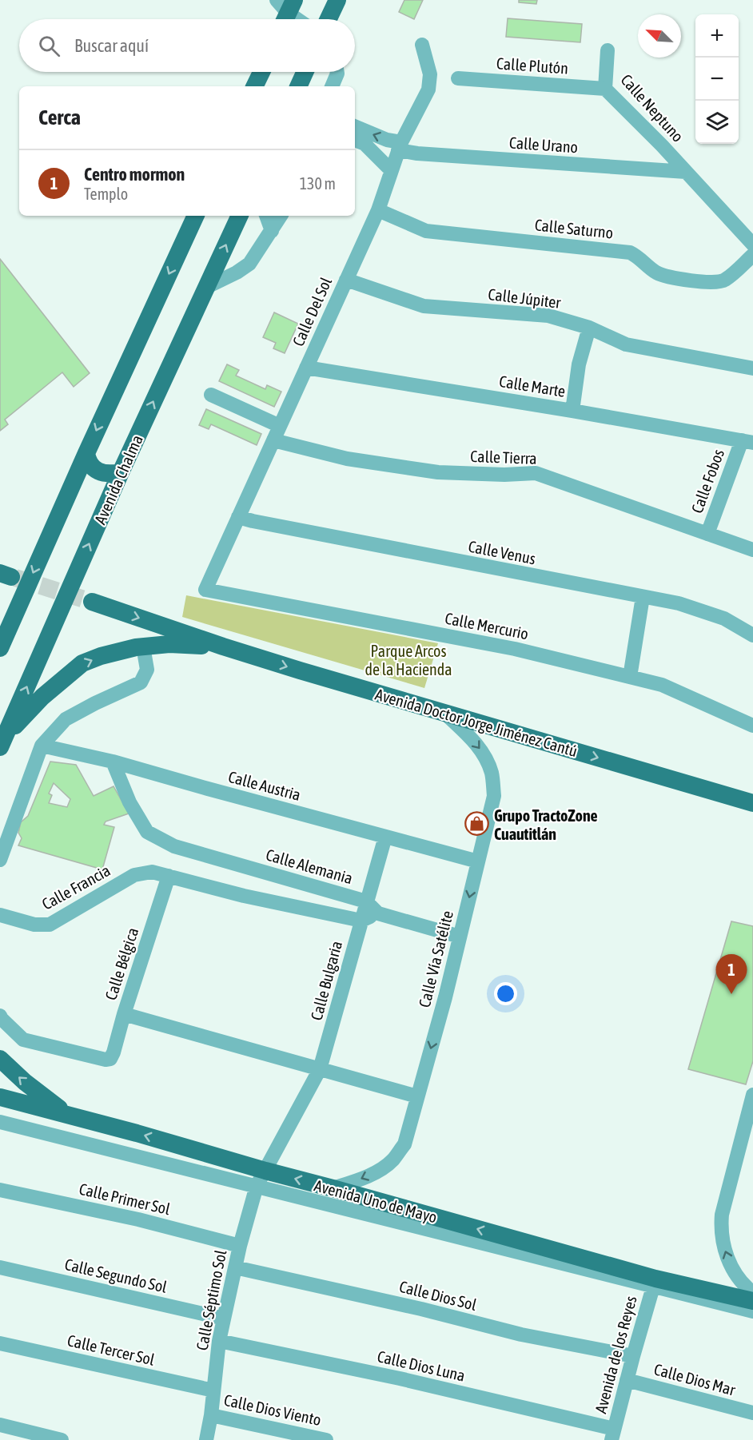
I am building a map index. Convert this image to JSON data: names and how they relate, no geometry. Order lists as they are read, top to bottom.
{
  "streets": {
    "main road": ["Avenida Chalma", "Avenida Doctor Jorge Jiménez Cantú", "Avenida Uno de Mayo"],
    "street": [
      "Calle Plutón",
      "Calle Neptuno",
      "Calle Urano",
      "Calle Saturno",
      "Calle Júpiter",
      "Calle Del Sol",
      "Calle Marte",
      "Calle Tierra",
      "Calle Fobos",
      "Calle Venus",
      "Calle Mercurio",
      "Calle Austria",
      "Calle Alemania",
      "Calle Francia",
      "Calle Vía Satélite",
      "Calle Bélgica",
      "Calle Bulgaria",
      "Calle Primer Sol",
      "Calle Segundo Sol",
      "Calle Dios Sol",
      "Calle Séptimo Sol",
      "Calle Tercer Sol",
      "Avenida de los Reyes",
      "Calle Dios Luna",
      "Calle Dios Mar",
      "Calle Dios Viento"
    ]
  },
  "crossings": [
    ["Calle Plutón", "Calle Neptuno"],
    ["Calle Neptuno", "Calle Urano"],
    ["Calle Urano", "Calle Del Sol"],
    ["Calle Saturno", "Calle Del Sol"],
    ["Calle Júpiter", "Calle Del Sol"],
    ["Calle Del Sol", "Calle Marte"],
    ["Calle Del Sol", "Calle Tierra"],
    ["Calle Del Sol", "Calle Venus"],
    ["Calle Del Sol", "Calle Mercurio"],
    ["Calle Marte", "Calle Fobos"],
    ["Calle Tierra", "Calle Fobos"],
    ["Avenida Doctor Jorge Jiménez Cantú", "Calle Vía Satélite"],
    ["Calle Austria", "Calle Alemania"],
    ["Calle Austria", "Calle Vía Satélite"],
    ["Calle Austria", "Calle Bulgaria"],
    ["Calle Alemania", "Calle Vía Satélite"],
    ["Calle Alemania", "Calle Bulgaria"],
    ["Calle Francia", "Calle Bélgica"],
    ["Calle Francia", "Calle Bulgaria"],
    ["Calle Vía Satélite", "Avenida Uno de Mayo"],
    ["Calle Bulgaria", "Avenida Uno de Mayo"],
    ["Calle Bulgaria", "Calle Séptimo Sol"],
    ["Calle Primer Sol", "Calle Séptimo Sol"],
    ["Avenida Uno de Mayo", "Calle Séptimo Sol"],
    ["Avenida Uno de Mayo", "Avenida de los Reyes"],
    ["Calle Segundo Sol", "Calle Séptimo Sol"],
    ["Calle Dios Sol", "Calle Séptimo Sol"],
    ["Calle Dios Sol", "Avenida de los Reyes"],
    ["Calle Séptimo Sol", "Calle Tercer Sol"],
    ["Calle Séptimo Sol", "Calle Dios Luna"],
    ["Calle Séptimo Sol", "Calle Dios Viento"],
    ["Avenida de los Reyes", "Calle Dios Luna"],
    ["Avenida de los Reyes", "Calle Dios Mar"]
  ],
  "one_way": ["Avenida Doctor Jorge Jiménez Cantú", "Calle Vía Satélite", "Avenida Uno de Mayo"],
  "parks": ["Parque Arcos de la Hacienda"],
  "places": {
    "shop": ["Grupo TractoZone Cuautitlán"]
  },
  "north": "top left",
  "page": {
    "map_buttons": ["+", "−"],
    "search": "Buscar aquí",
    "heading": "Cerca",
    "list": [
      {
        "mark": "1",
        "name": "Centro mormon",
        "note": "Templo",
        "value": "130 m"
      }
    ],
    "pins": "1"
  }
}
